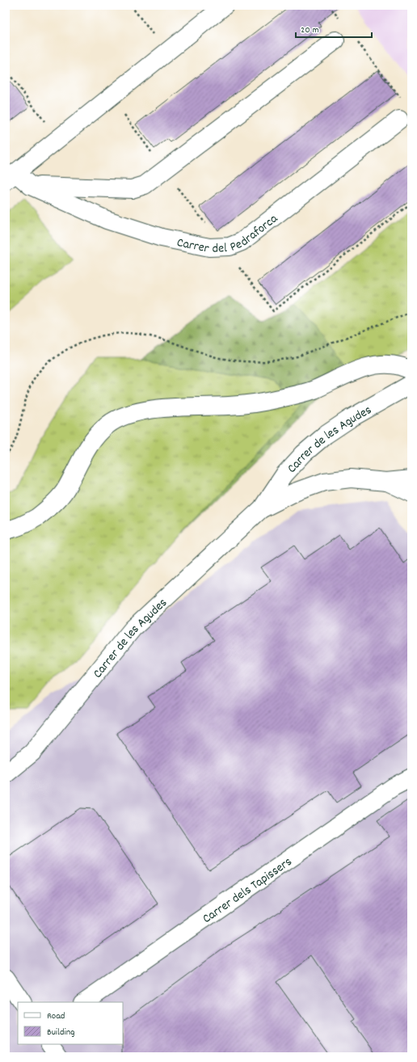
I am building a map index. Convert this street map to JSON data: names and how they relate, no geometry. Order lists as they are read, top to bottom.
{
  "streets": {
    "street": ["Carrer del Pedraforca", "Carrer de les Agudes", "Carrer dels Tapissers"]
  },
  "legend": ["Road", "Building"],
  "scale_bar": "20 m"
}
